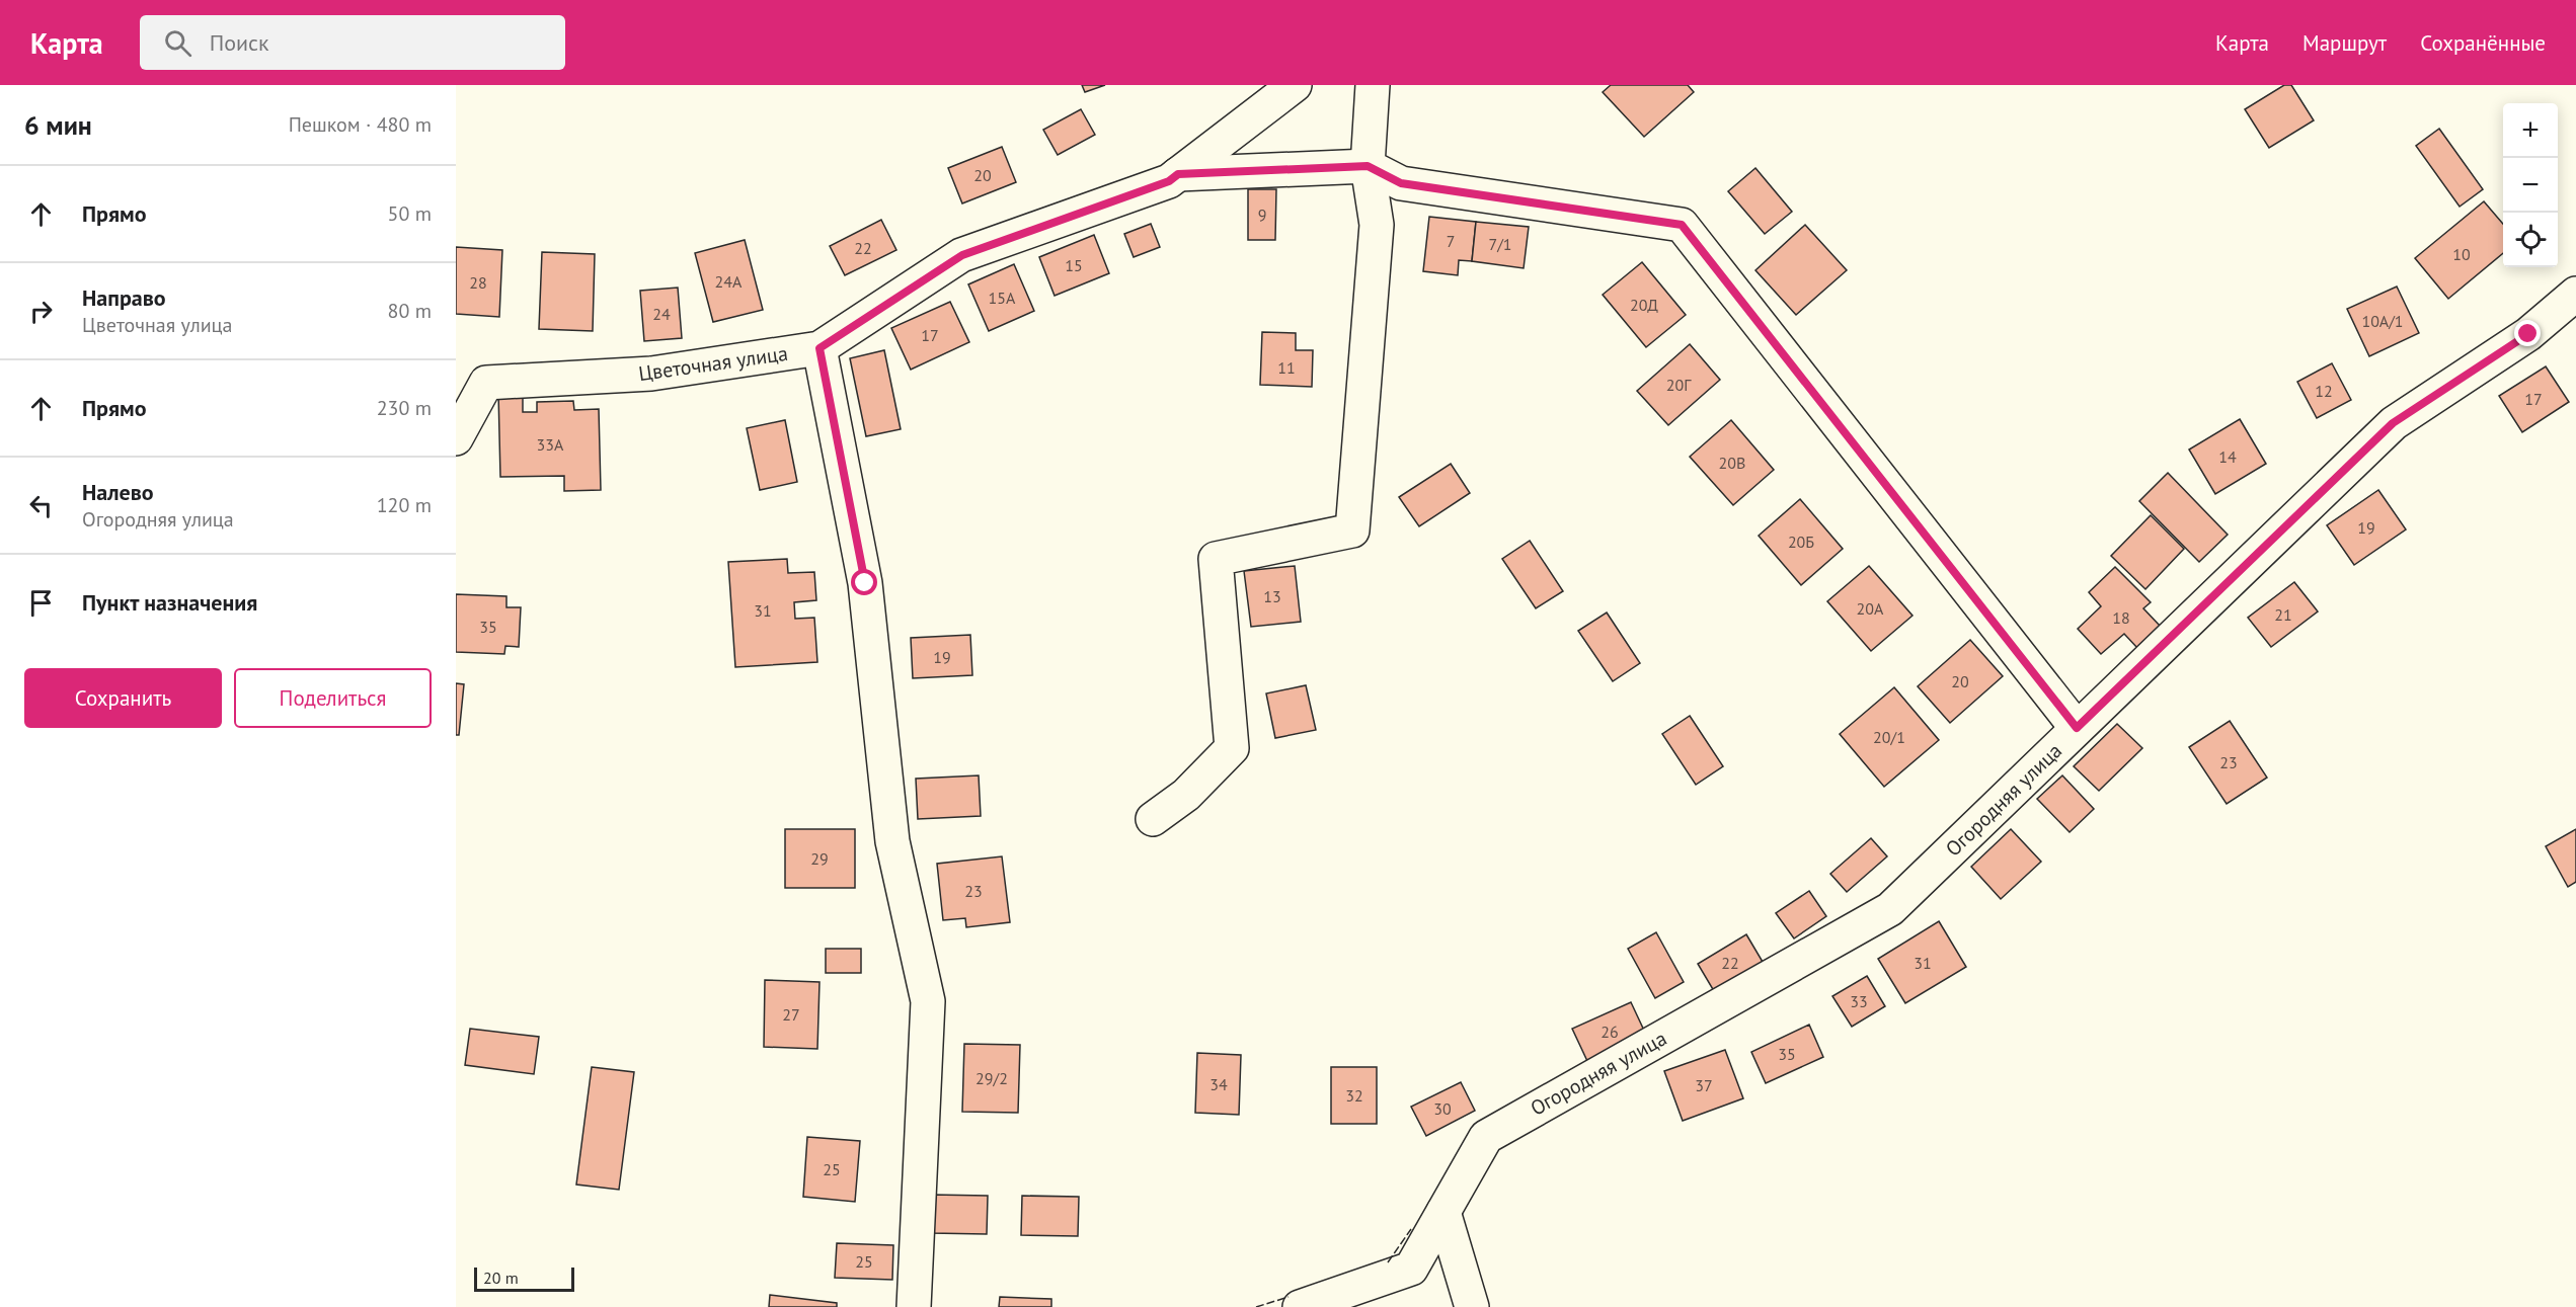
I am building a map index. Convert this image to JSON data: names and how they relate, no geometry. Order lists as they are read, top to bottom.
{
  "streets": {
    "street": ["Цветочная улица", "Огородняя улица"]
  },
  "house_numbers": [
    "20",
    "9",
    "7",
    "7/1",
    "22",
    "10",
    "15",
    "24А",
    "28",
    "15А",
    "20Д",
    "24",
    "10А/1",
    "17",
    "11",
    "20Г",
    "12",
    "17",
    "33А",
    "14",
    "20В",
    "19",
    "20Б",
    "13",
    "20А",
    "31",
    "21",
    "18",
    "35",
    "19",
    "20",
    "20/1",
    "23",
    "29",
    "23",
    "22",
    "31",
    "33",
    "27",
    "26",
    "35",
    "29/2",
    "34",
    "37",
    "32",
    "30",
    "25",
    "25"
  ],
  "scale_bar": "20 m",
  "page": {
    "header": "Карта",
    "search": "Поиск",
    "nav": ["Карта", "Маршрут", "Сохранённые"],
    "heading": ["6 мин", "Пешком · 480 m"],
    "map_buttons": ["+", "−"],
    "list": [
      ["Прямо", "50 m"],
      ["Направо", "Цветочная улица", "80 m"],
      ["Прямо", "230 m"],
      ["Налево", "Огородняя улица", "120 m"],
      "Пункт назначения"
    ],
    "buttons": ["Сохранить", "Поделиться"],
    "scale": "20 m"
  }
}
